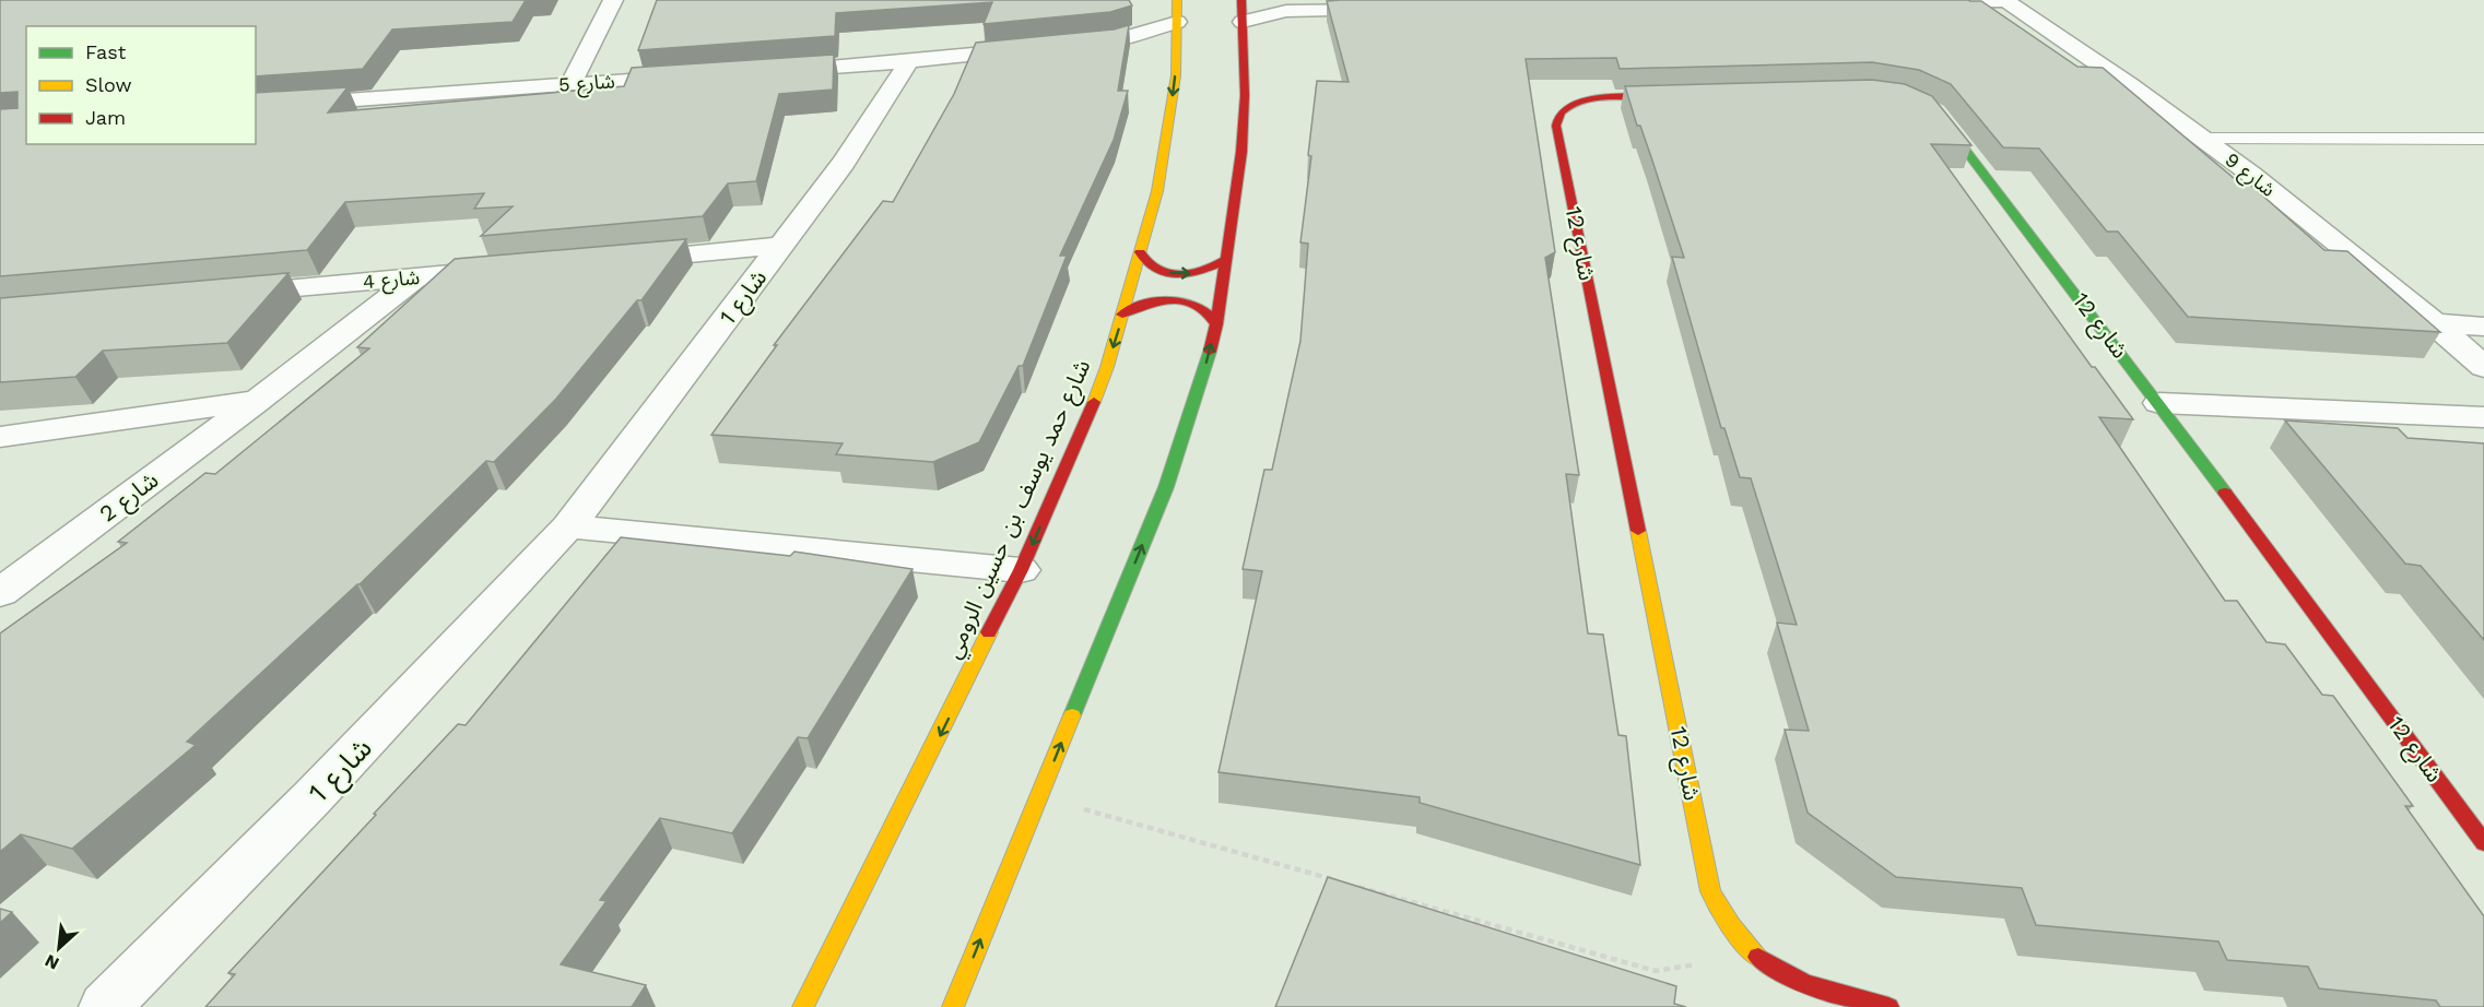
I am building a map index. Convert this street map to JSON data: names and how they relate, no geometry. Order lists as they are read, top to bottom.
{
  "streets": {
    "street": [
      "شارع 5",
      "شارع 9",
      "شارع 12",
      "شارع 4",
      "شارع 1",
      "شارع 2",
      "شارع حمد يوسف بن حسين الرومي"
    ]
  },
  "crossings": [
    ["شارع 4", "شارع 2"]
  ],
  "legend": ["Fast", "Slow", "Jam"],
  "north": "bottom left"
}
